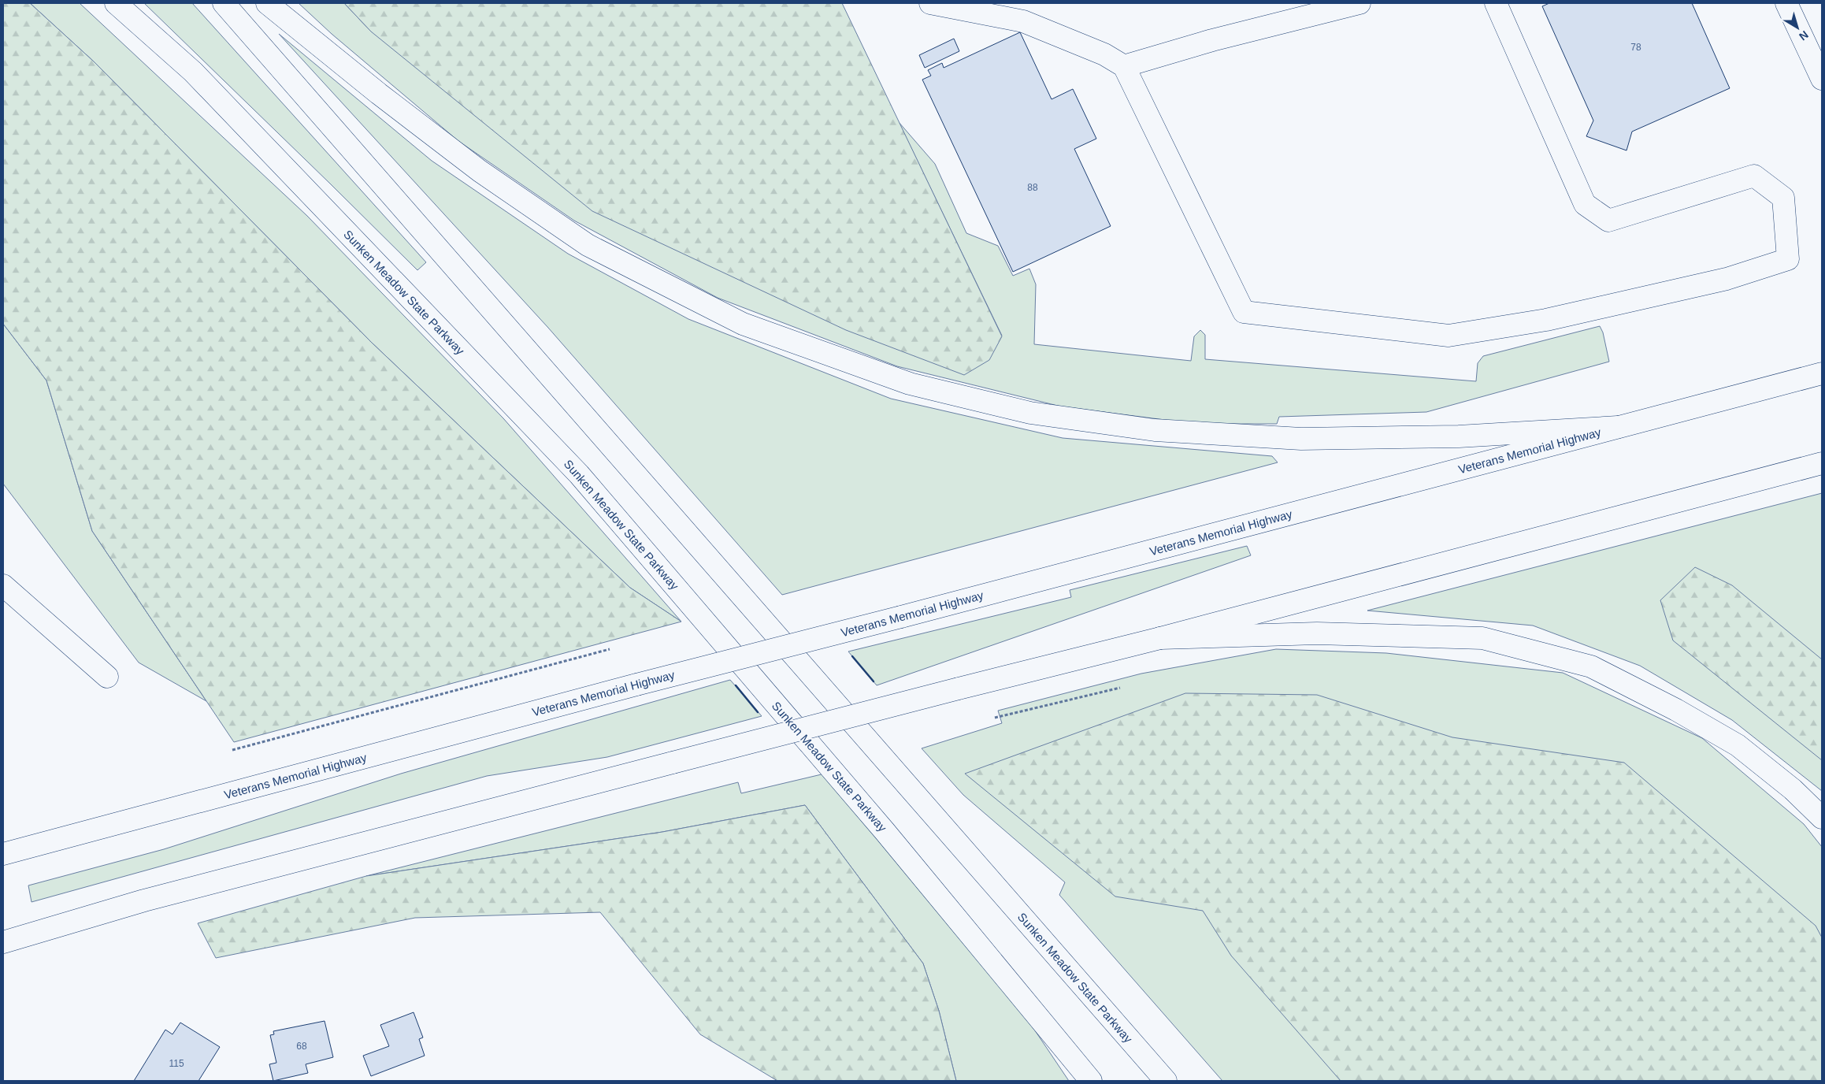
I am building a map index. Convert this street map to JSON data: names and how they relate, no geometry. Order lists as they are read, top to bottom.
{
  "streets": {
    "main road": ["Sunken Meadow State Parkway", "Veterans Memorial Highway"]
  },
  "house_numbers": [
    "78",
    "88",
    "68",
    "115"
  ],
  "north": "bottom right"
}
